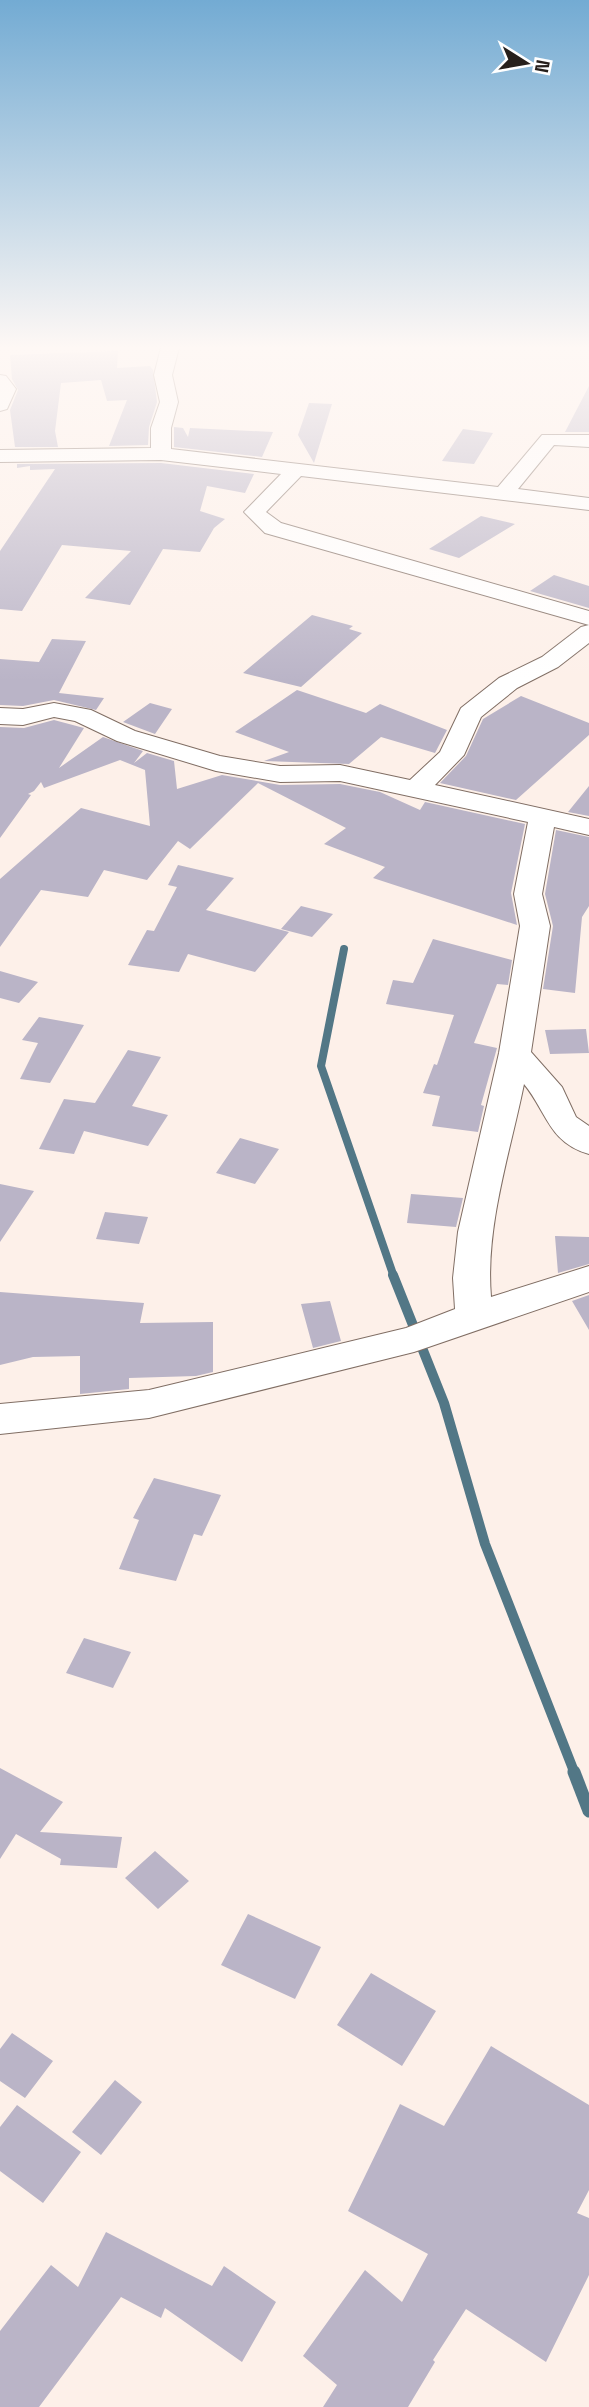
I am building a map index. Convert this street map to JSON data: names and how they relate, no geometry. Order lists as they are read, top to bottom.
{
  "north": "right"
}
